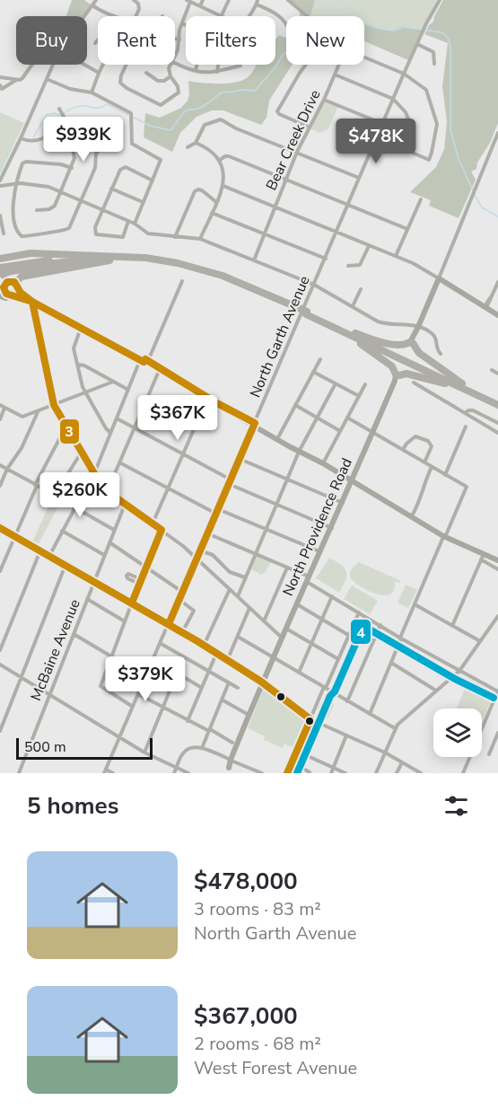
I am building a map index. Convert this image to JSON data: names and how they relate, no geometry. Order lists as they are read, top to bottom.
{
  "streets": {
    "main road": ["North Providence Road"],
    "street": ["Bear Creek Drive", "North Garth Avenue", "McBaine Avenue"]
  },
  "lines": ["transit line 3", "transit line 4"],
  "scale_bar": "500 m",
  "page": {
    "chip": [
      "Buy",
      "Rent",
      "Filters",
      "New"
    ],
    "price": [
      "$939K",
      "$478K",
      "$367K",
      "$260K",
      "$379K"
    ],
    "scale": "500 m",
    "heading": "5 homes",
    "list": [
      {
        "name": "$478,000",
        "note": "3 rooms · 83 m² · North Garth Avenue"
      },
      {
        "name": "$367,000",
        "note": "2 rooms · 68 m² · West Forest Avenue"
      }
    ]
  }
}
